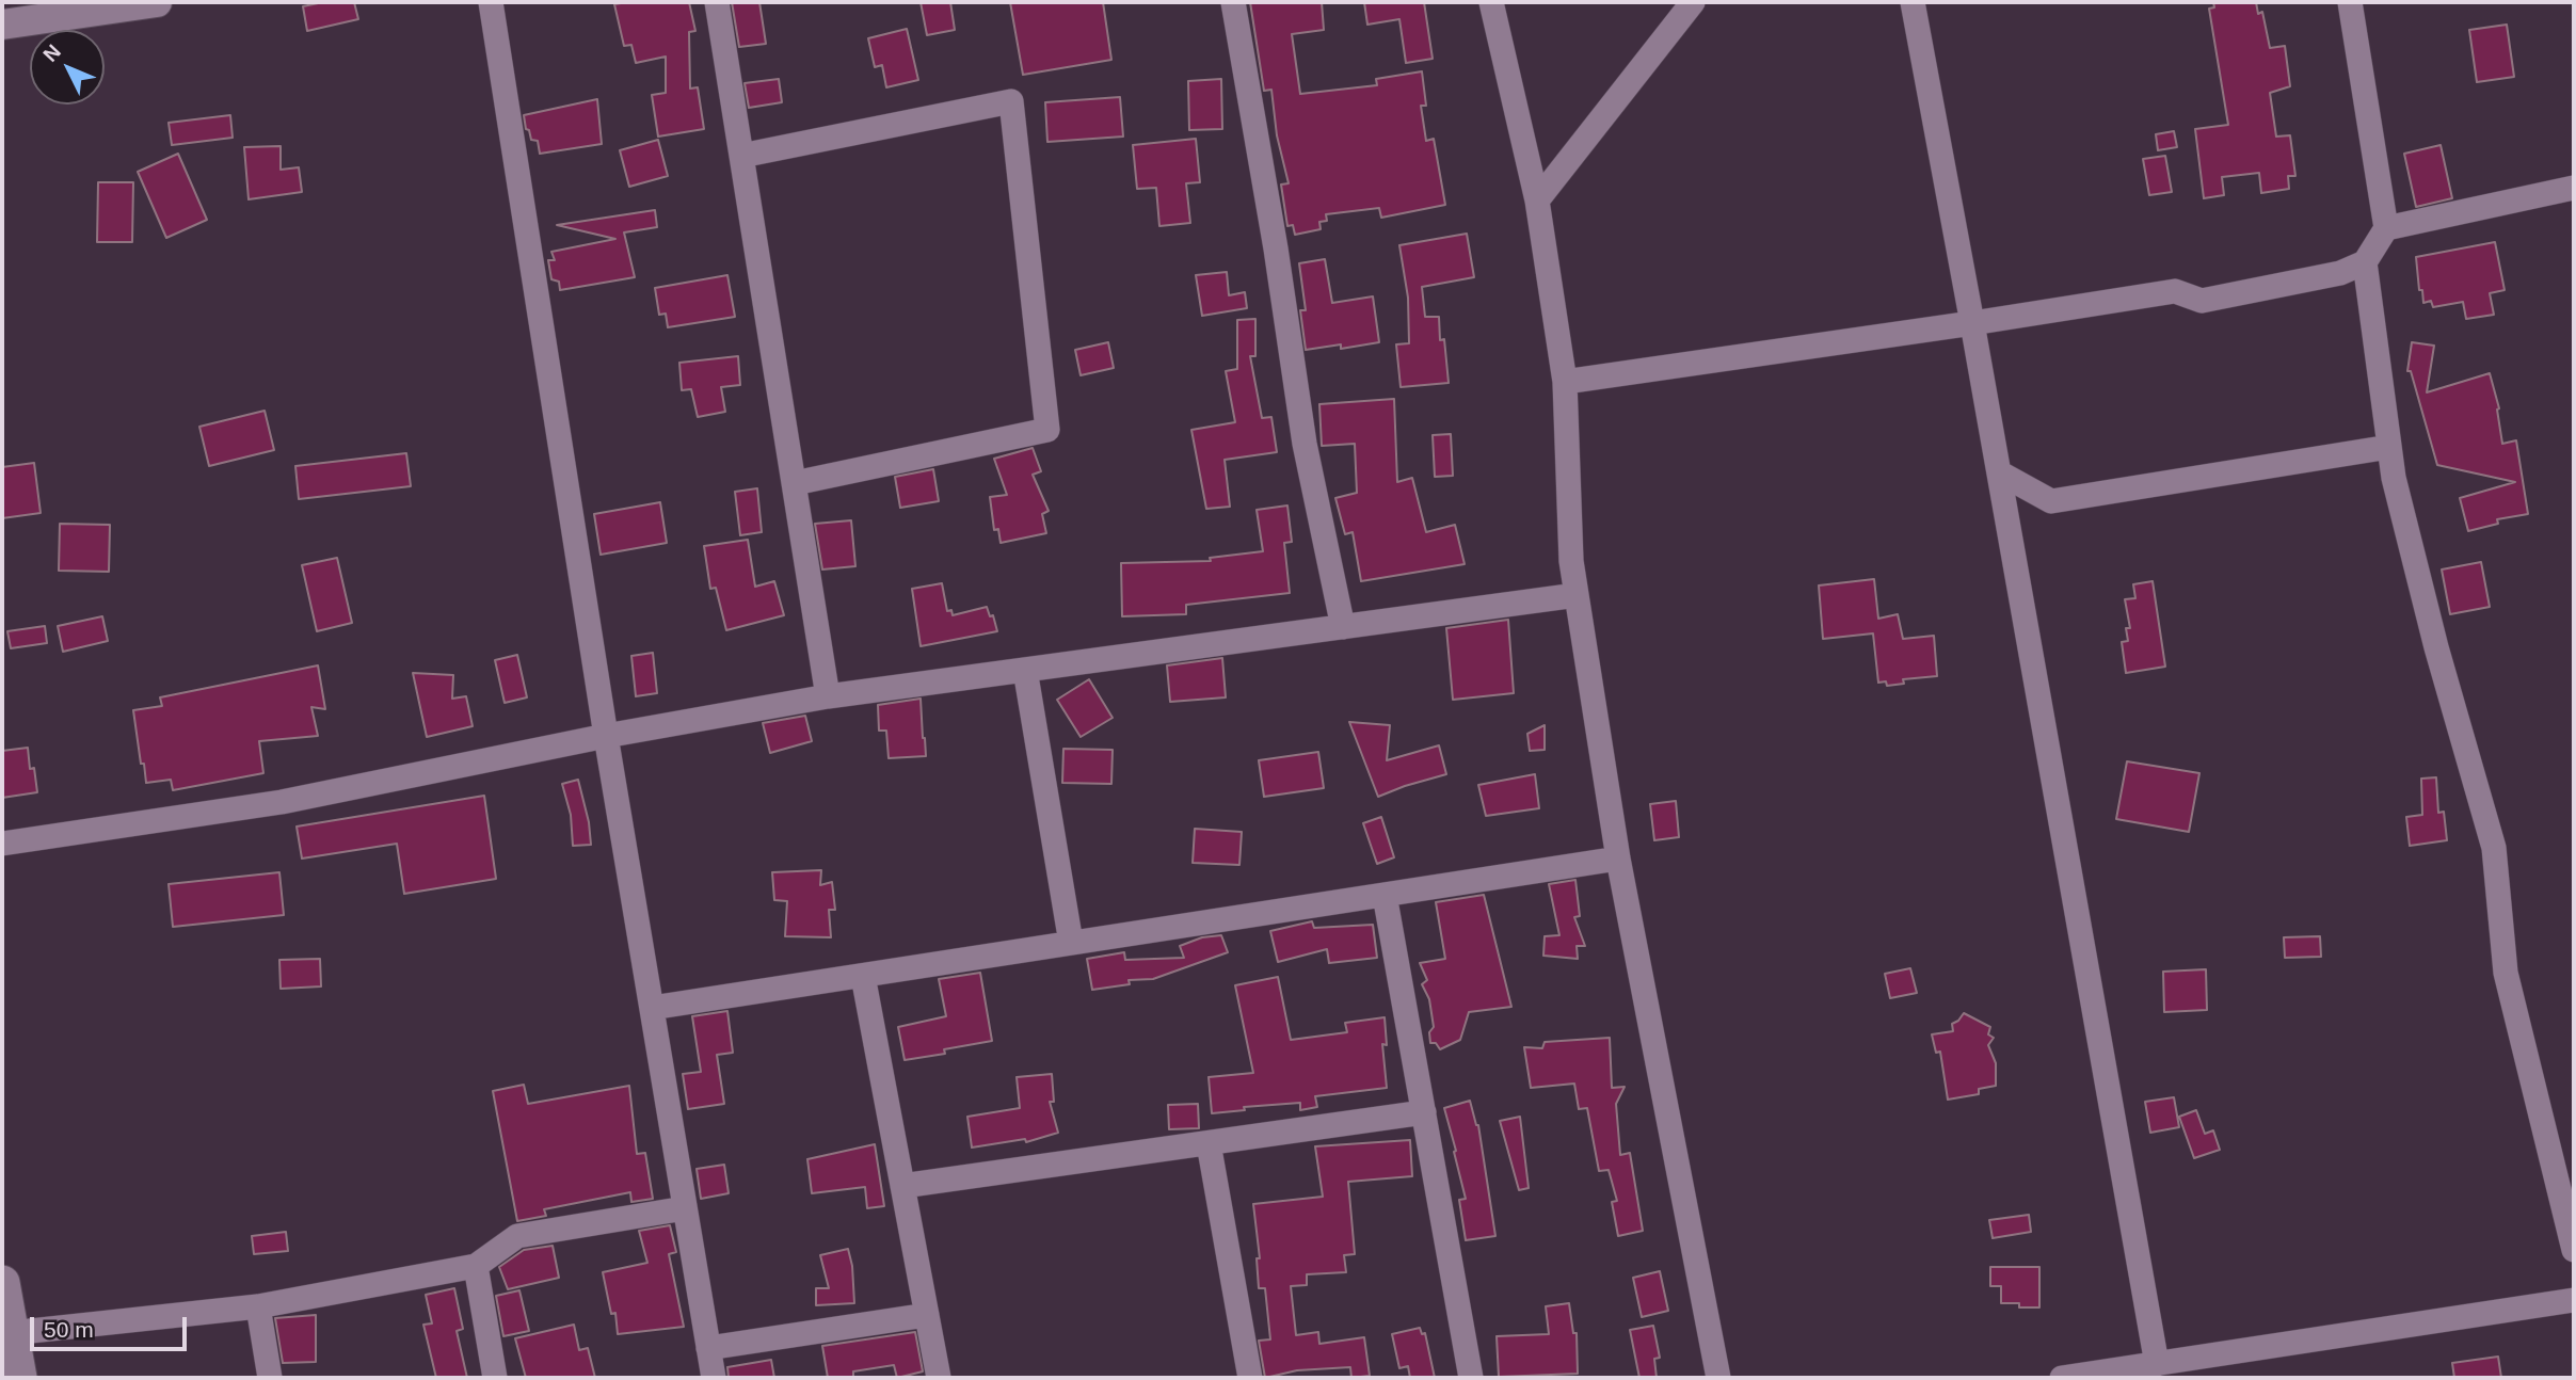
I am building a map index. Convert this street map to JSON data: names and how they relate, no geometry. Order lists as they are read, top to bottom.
{
  "scale_bar": "50 m",
  "north": "top left"
}
